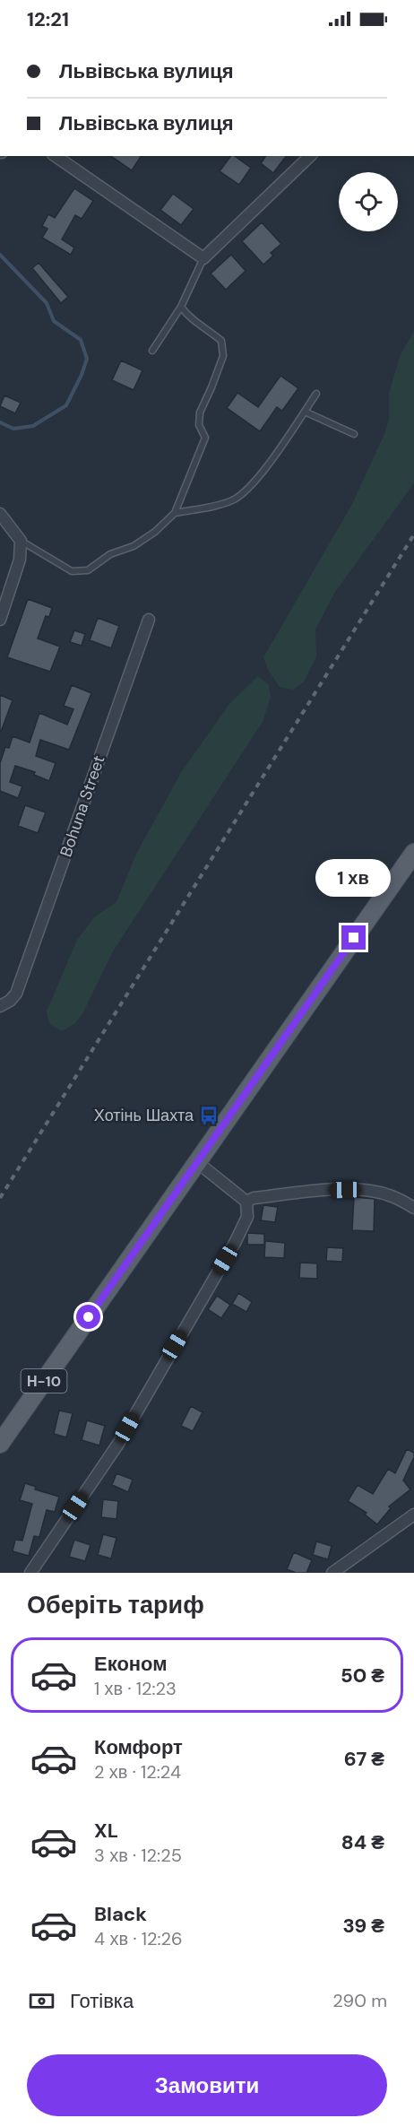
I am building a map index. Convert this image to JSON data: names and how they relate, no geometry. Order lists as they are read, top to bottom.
{
  "streets": {
    "main road": ["Н-10"],
    "street": ["Bohuna Street"]
  },
  "places": {
    "bus stop": ["Хотінь Шахта"]
  },
  "page": {
    "status": "12:21",
    "banner": ["Львівська вулиця", "Львівська вулиця"],
    "bubble": "1 хв",
    "heading": "Оберіть тариф",
    "list": [
      {
        "name": "Економ",
        "note": "1 хв · 12:23",
        "value": "50 ₴"
      },
      {
        "name": "Комфорт",
        "note": "2 хв · 12:24",
        "value": "67 ₴"
      },
      {
        "name": "XL",
        "note": "3 хв · 12:25",
        "value": "84 ₴"
      },
      {
        "name": "Black",
        "note": "4 хв · 12:26",
        "value": "39 ₴"
      }
    ],
    "pay": ["Готівка", "290 m"],
    "buttons": "Замовити"
  }
}
